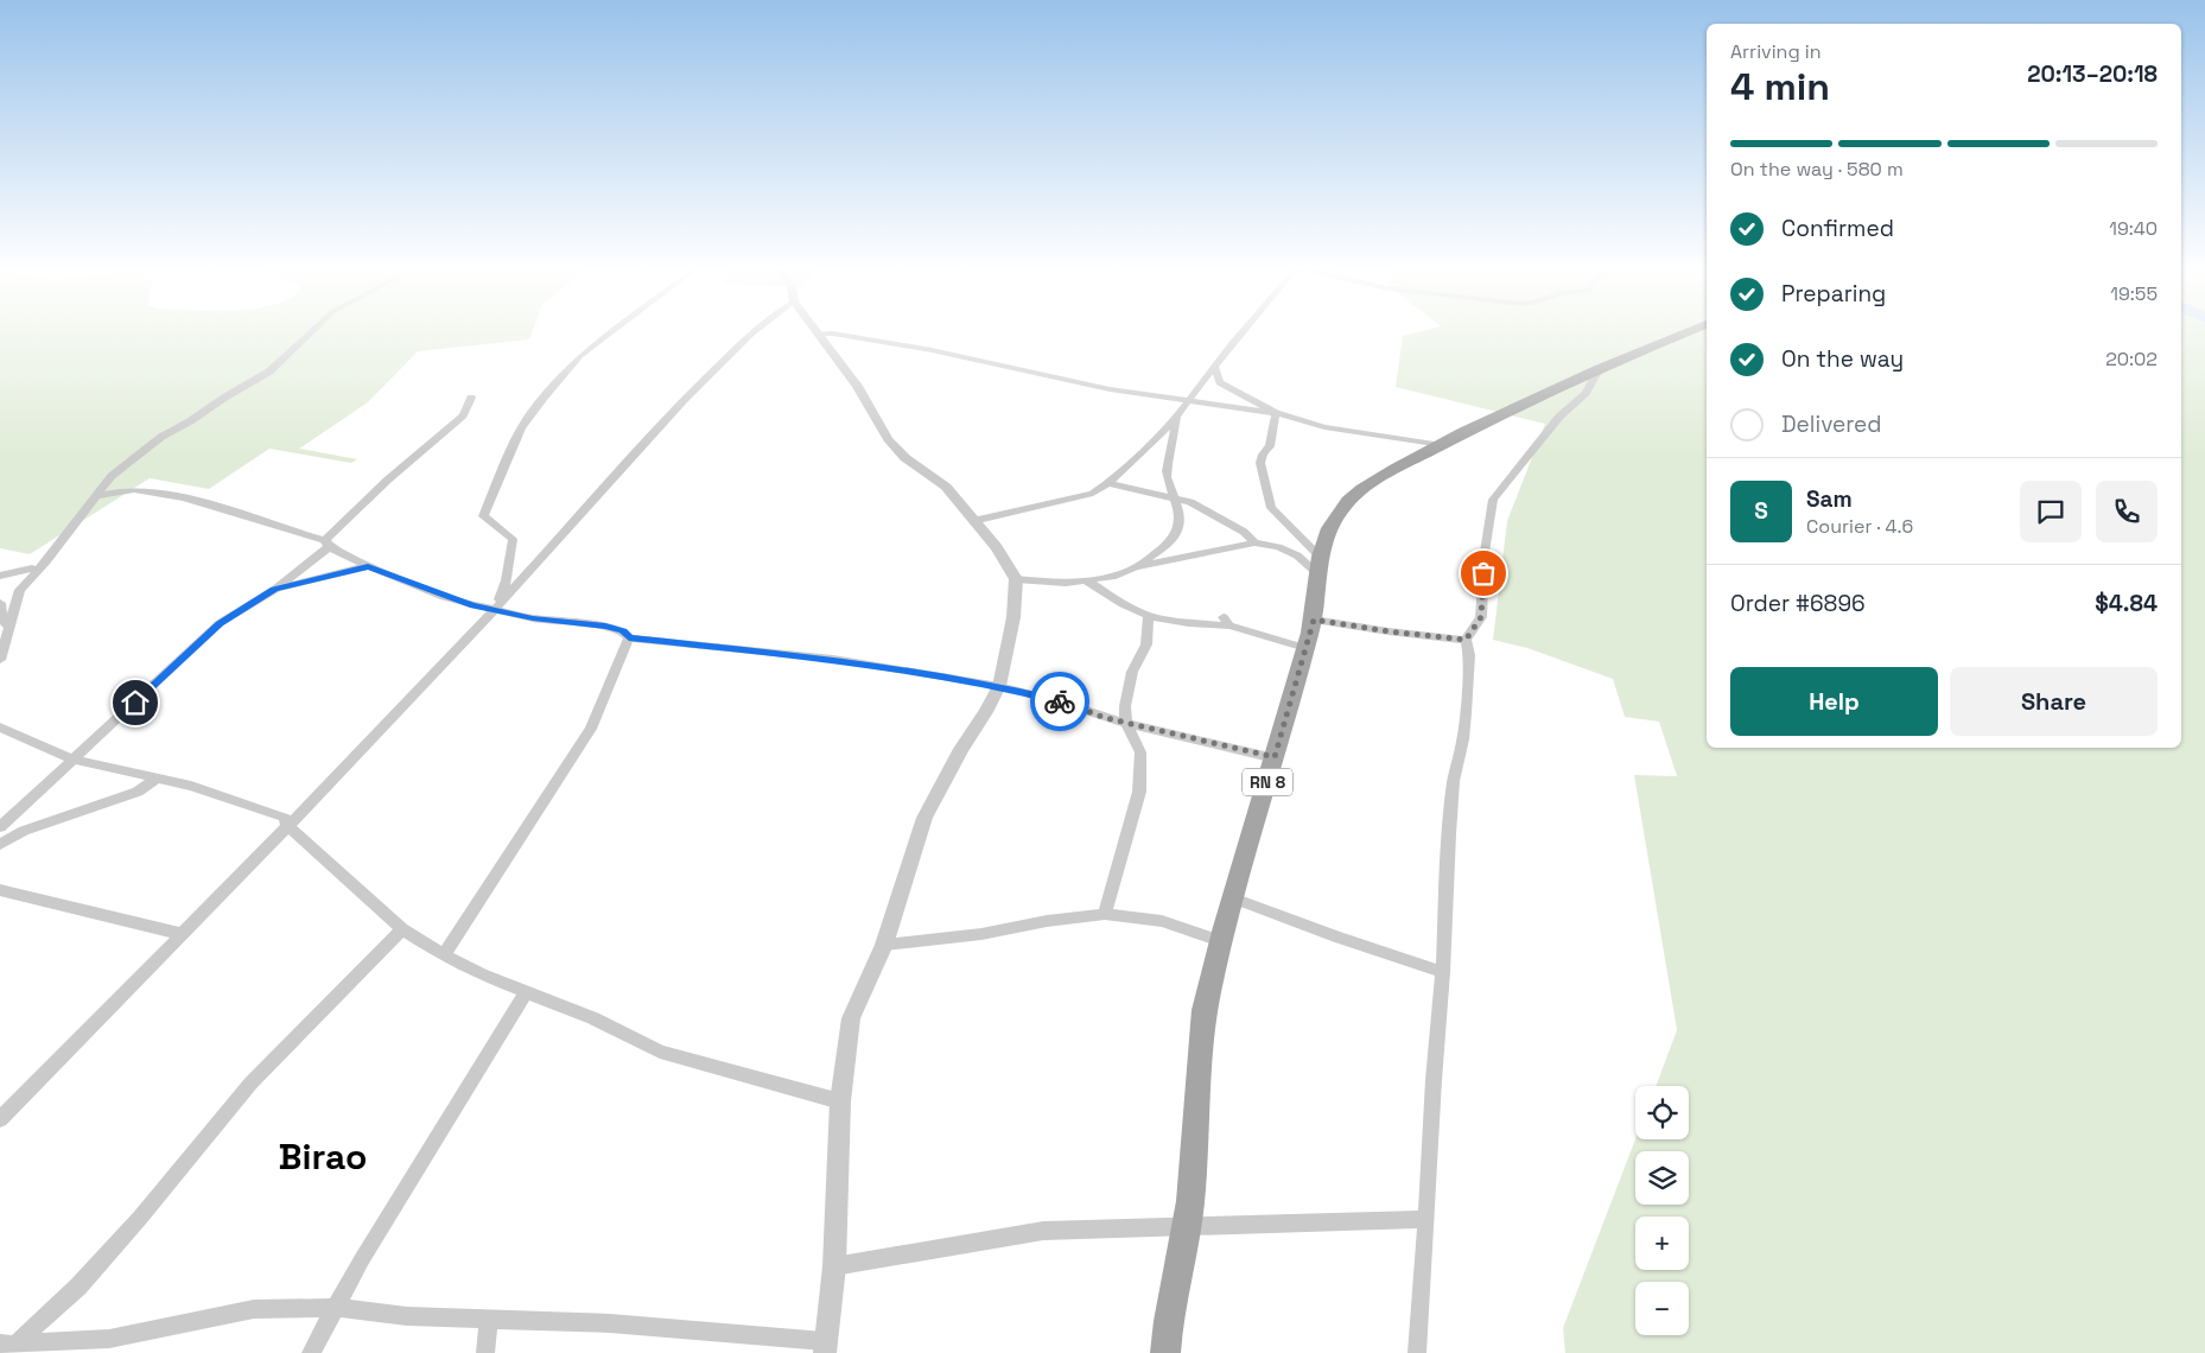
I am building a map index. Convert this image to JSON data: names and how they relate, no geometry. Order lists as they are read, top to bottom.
{
  "streets": {
    "main road": ["RN 8"]
  },
  "districts": ["Birao"],
  "page": {
    "heading": ["4 min", "Arriving in", "20:13–20:18"],
    "panel": [
      "Sam",
      "Courier · 4.6",
      "Order #6896",
      "$4.84"
    ],
    "bar": "On the way · 580 m",
    "list": [
      ["Confirmed", "19:40"],
      ["Preparing", "19:55"],
      ["On the way", "20:02"],
      "Delivered"
    ],
    "round": "S",
    "buttons": ["Help", "Share"],
    "map_buttons": ["+", "−"]
  }
}
